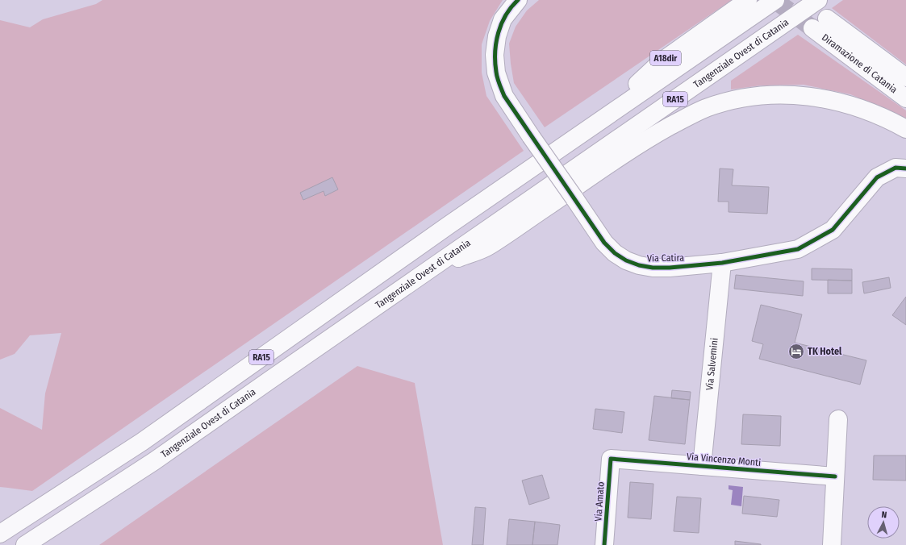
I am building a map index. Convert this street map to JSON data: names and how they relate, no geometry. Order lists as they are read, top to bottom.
{
  "streets": {
    "main road": [
      "Tangenziale Ovest di Catania",
      "A18dir",
      "Diramazione di Catania",
      "RA15",
      "Via Catira",
      "Via Salvemini",
      "Via Vincenzo Monti",
      "Via Amato"
    ]
  },
  "crossings": [
    ["A18dir", "RA15"],
    ["Via Catira", "Via Salvemini"],
    ["Via Salvemini", "Via Vincenzo Monti"],
    ["Via Vincenzo Monti", "Via Amato"]
  ],
  "places": {
    "hotel": ["TK Hotel"]
  },
  "north": "top"
}
